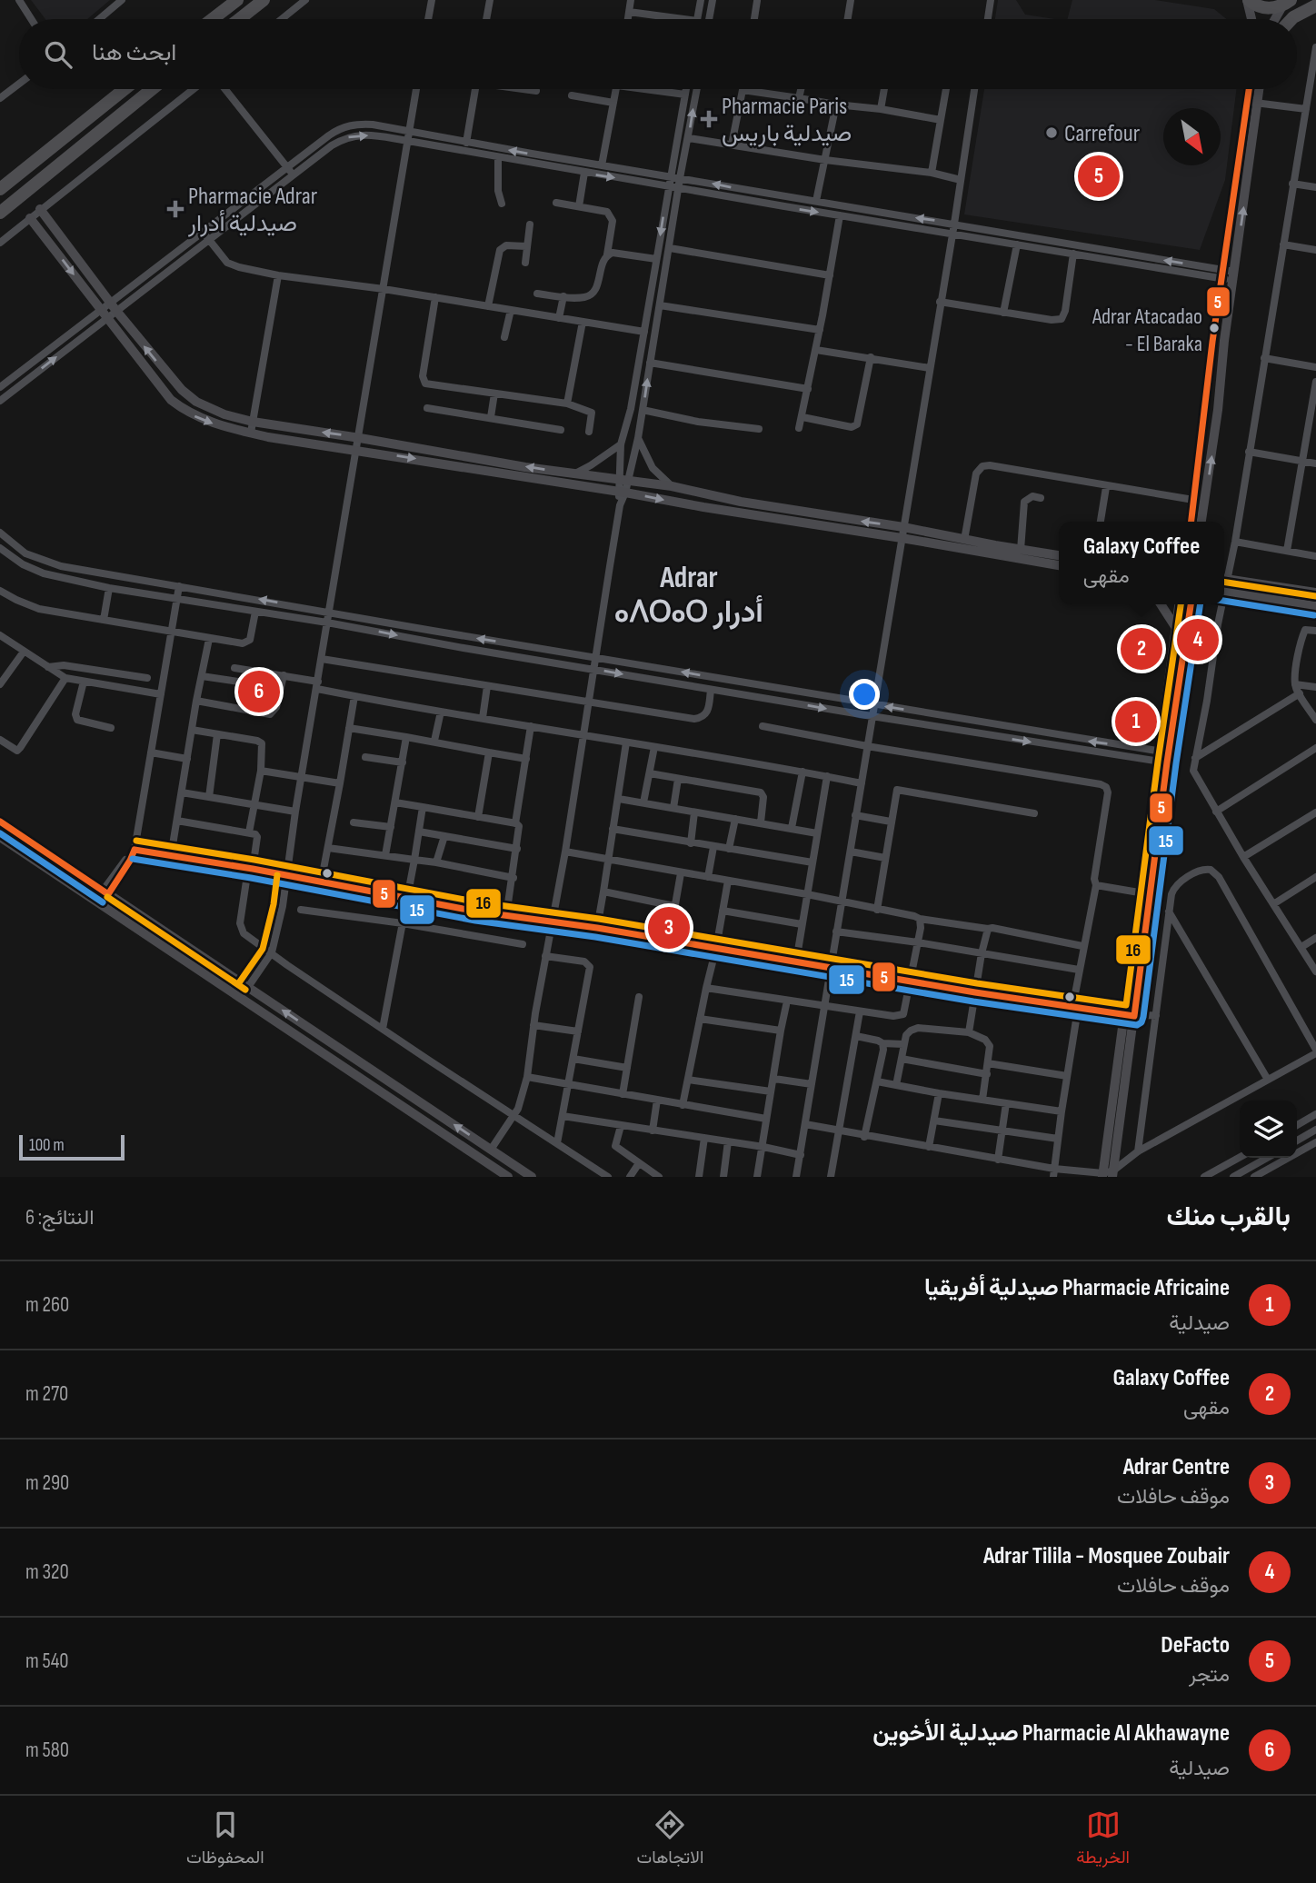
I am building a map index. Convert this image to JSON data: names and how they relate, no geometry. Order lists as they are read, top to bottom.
{
  "districts": ["Adrar ⴰⴷⵔⴰⵔ أدرار"],
  "places": {
    "health": ["Pharmacie Paris صيدلية باريس", "Pharmacie Adrar صيدلية أدرار"],
    "other": ["Carrefour", "Adrar Atacadao - El Baraka"]
  },
  "lines": ["transit line 5", "transit line 16", "transit line 15"],
  "scale_bar": "100 m",
  "north": "bottom right",
  "page": {
    "search": "ابحث هنا",
    "pins": [
      "5",
      "4",
      "2",
      "6",
      "1",
      "3"
    ],
    "popup": ["Galaxy Coffee", "مقهى"],
    "scale": "100 m",
    "heading": ["بالقرب منك", "النتائج: 6"],
    "list": [
      {
        "mark": "1",
        "name": "Pharmacie Africaine صيدلية أفريقيا",
        "note": "صيدلية",
        "value": "260 m"
      },
      {
        "mark": "2",
        "name": "Galaxy Coffee",
        "note": "مقهى",
        "value": "270 m"
      },
      {
        "mark": "3",
        "name": "Adrar Centre",
        "note": "موقف حافلات",
        "value": "290 m"
      },
      {
        "mark": "4",
        "name": "Adrar Tilila - Mosquee Zoubair",
        "note": "موقف حافلات",
        "value": "320 m"
      },
      {
        "mark": "5",
        "name": "DeFacto",
        "note": "متجر",
        "value": "540 m"
      },
      {
        "mark": "6",
        "name": "Pharmacie Al Akhawayne صيدلية الأخوين",
        "note": "صيدلية",
        "value": "580 m"
      }
    ],
    "nav": ["الخريطة", "الاتجاهات", "المحفوظات"]
  }
}
